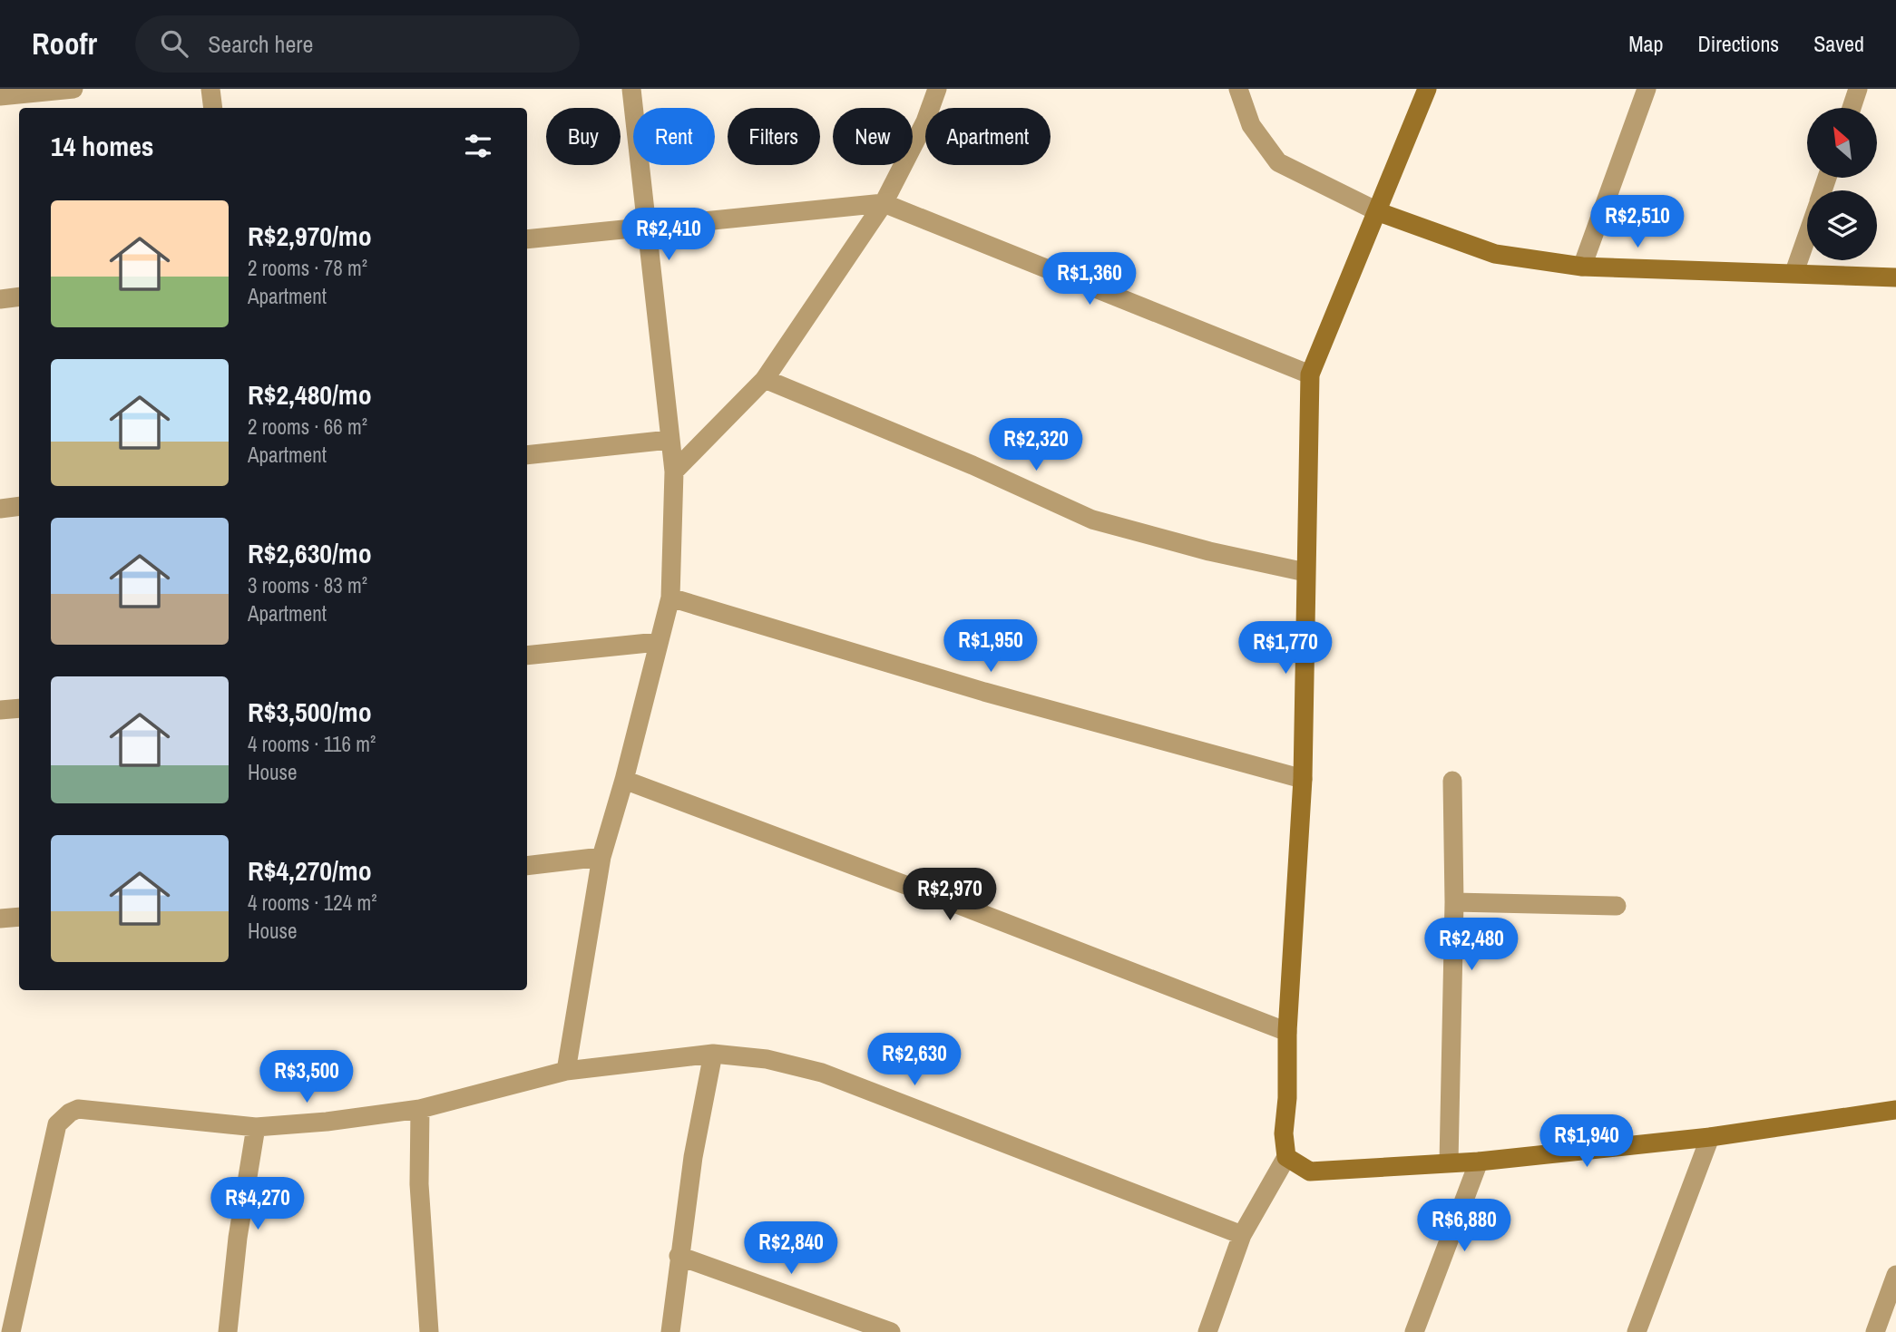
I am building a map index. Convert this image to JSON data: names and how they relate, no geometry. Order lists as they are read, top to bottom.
{
  "north": "top left",
  "page": {
    "header": "Roofr",
    "search": "Search here",
    "nav": ["Map", "Directions", "Saved"],
    "chip": [
      "Buy",
      "Rent",
      "Filters",
      "New",
      "Apartment"
    ],
    "heading": "14 homes",
    "list": [
      {
        "name": "R$2,970/mo",
        "note": "2 rooms · 78 m² · Apartment"
      },
      {
        "name": "R$2,480/mo",
        "note": "2 rooms · 66 m² · Apartment"
      },
      {
        "name": "R$2,630/mo",
        "note": "3 rooms · 83 m² · Apartment"
      },
      {
        "name": "R$3,500/mo",
        "note": "4 rooms · 116 m² · House"
      },
      {
        "name": "R$4,270/mo",
        "note": "4 rooms · 124 m² · House"
      }
    ],
    "price": [
      "R$2,510",
      "R$2,410",
      "R$1,360",
      "R$2,320",
      "R$1,950",
      "R$1,770",
      "R$2,970",
      "R$2,480",
      "R$2,630",
      "R$3,500",
      "R$1,940",
      "R$4,270",
      "R$6,880",
      "R$2,840"
    ]
  }
}
